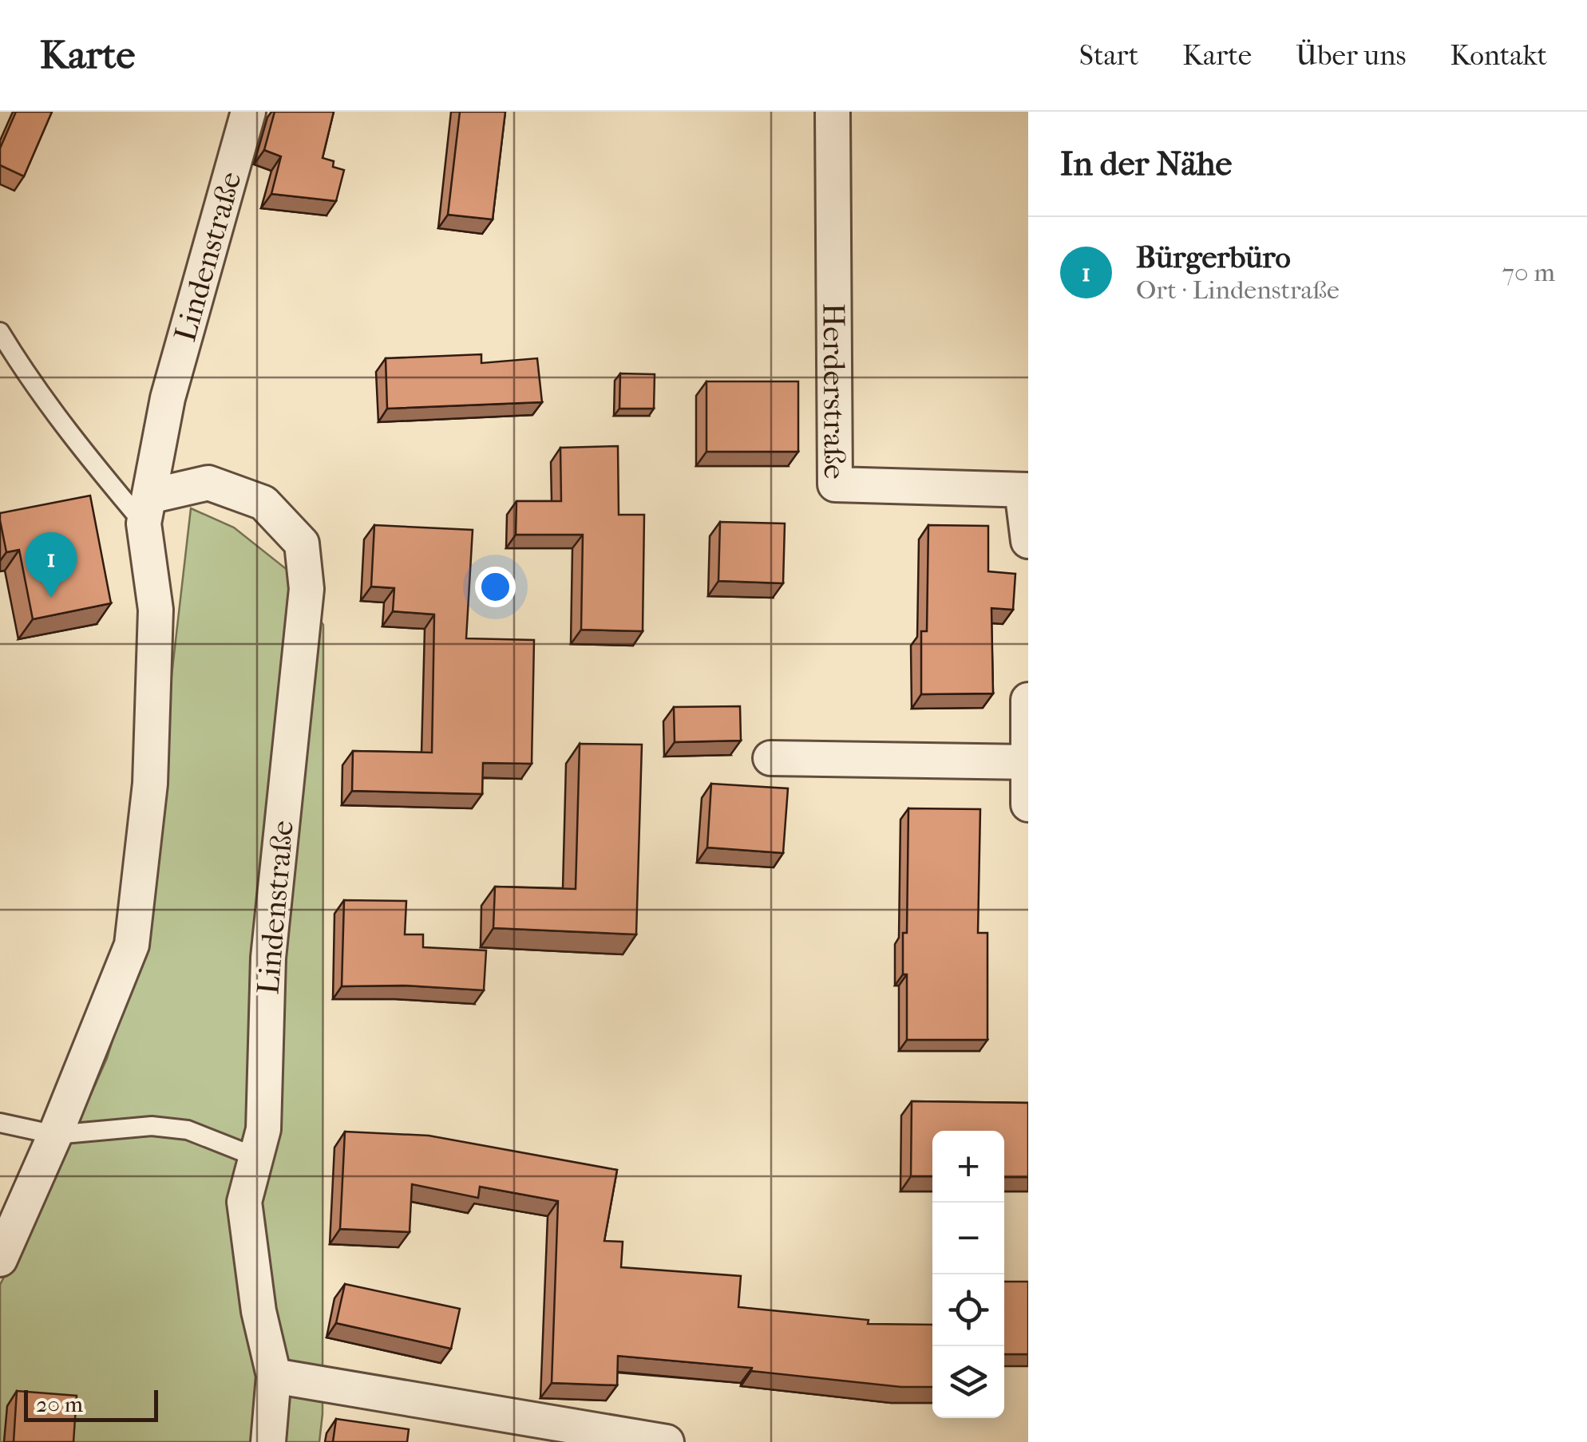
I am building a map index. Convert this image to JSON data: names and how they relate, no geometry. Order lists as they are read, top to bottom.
{
  "streets": {
    "street": ["Lindenstraße", "Herderstraße"]
  },
  "scale_bar": "20 m",
  "page": {
    "header": "Karte",
    "nav": [
      "Start",
      "Karte",
      "Über uns",
      "Kontakt"
    ],
    "heading": "In der Nähe",
    "list": [
      {
        "mark": "1",
        "name": "Bürgerbüro",
        "note": "Ort · Lindenstraße",
        "value": "70 m"
      }
    ],
    "pins": "1",
    "map_buttons": ["+", "−"],
    "scale": "20 m"
  }
}
